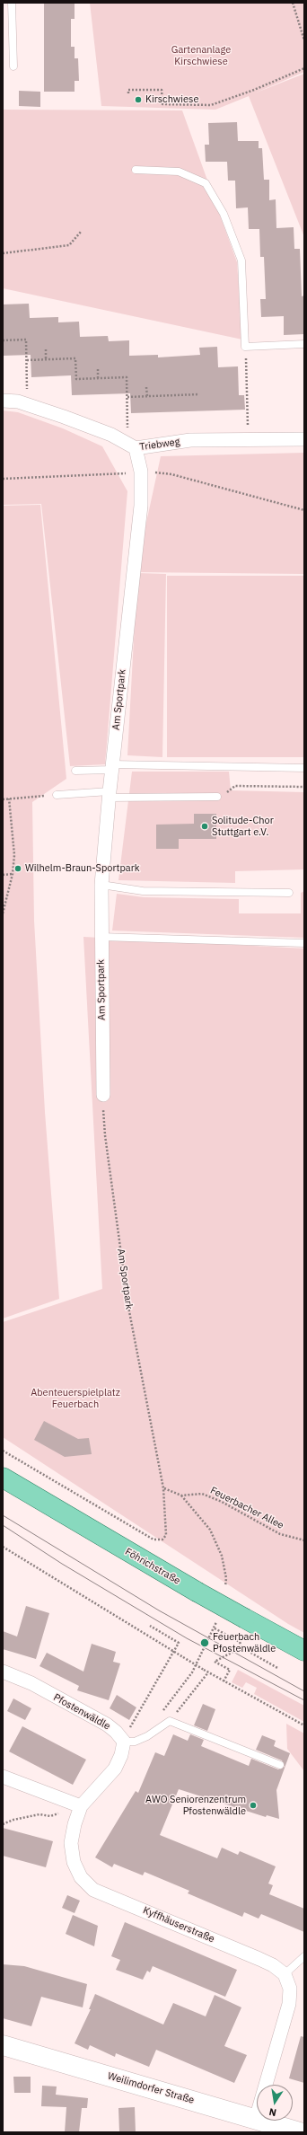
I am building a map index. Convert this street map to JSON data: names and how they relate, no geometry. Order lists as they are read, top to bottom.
{
  "streets": {
    "main road": ["Föhrichstraße"],
    "street": [
      "Triebweg",
      "Am Sportpark",
      "Pfostenwäldle",
      "Kyffhäuserstraße",
      "Weilimdorfer Straße"
    ],
    "path": ["Feuerbacher Allee"]
  },
  "crossings": [
    ["Triebweg", "Am Sportpark"],
    ["Am Sportpark", "Feuerbacher Allee"]
  ],
  "parks": ["Gartenanlage Kirschwiese", "Abenteuerspielplatz Feuerbach"],
  "places": [
    "Kirschwiese",
    "Solitude-Chor Stuttgart e.V.",
    "Wilhelm-Braun-Sportpark",
    "Feuerbach Pfostenwäldle",
    "AWO Seniorenzentrum Pfostenwäldle"
  ],
  "north": "bottom"
}
